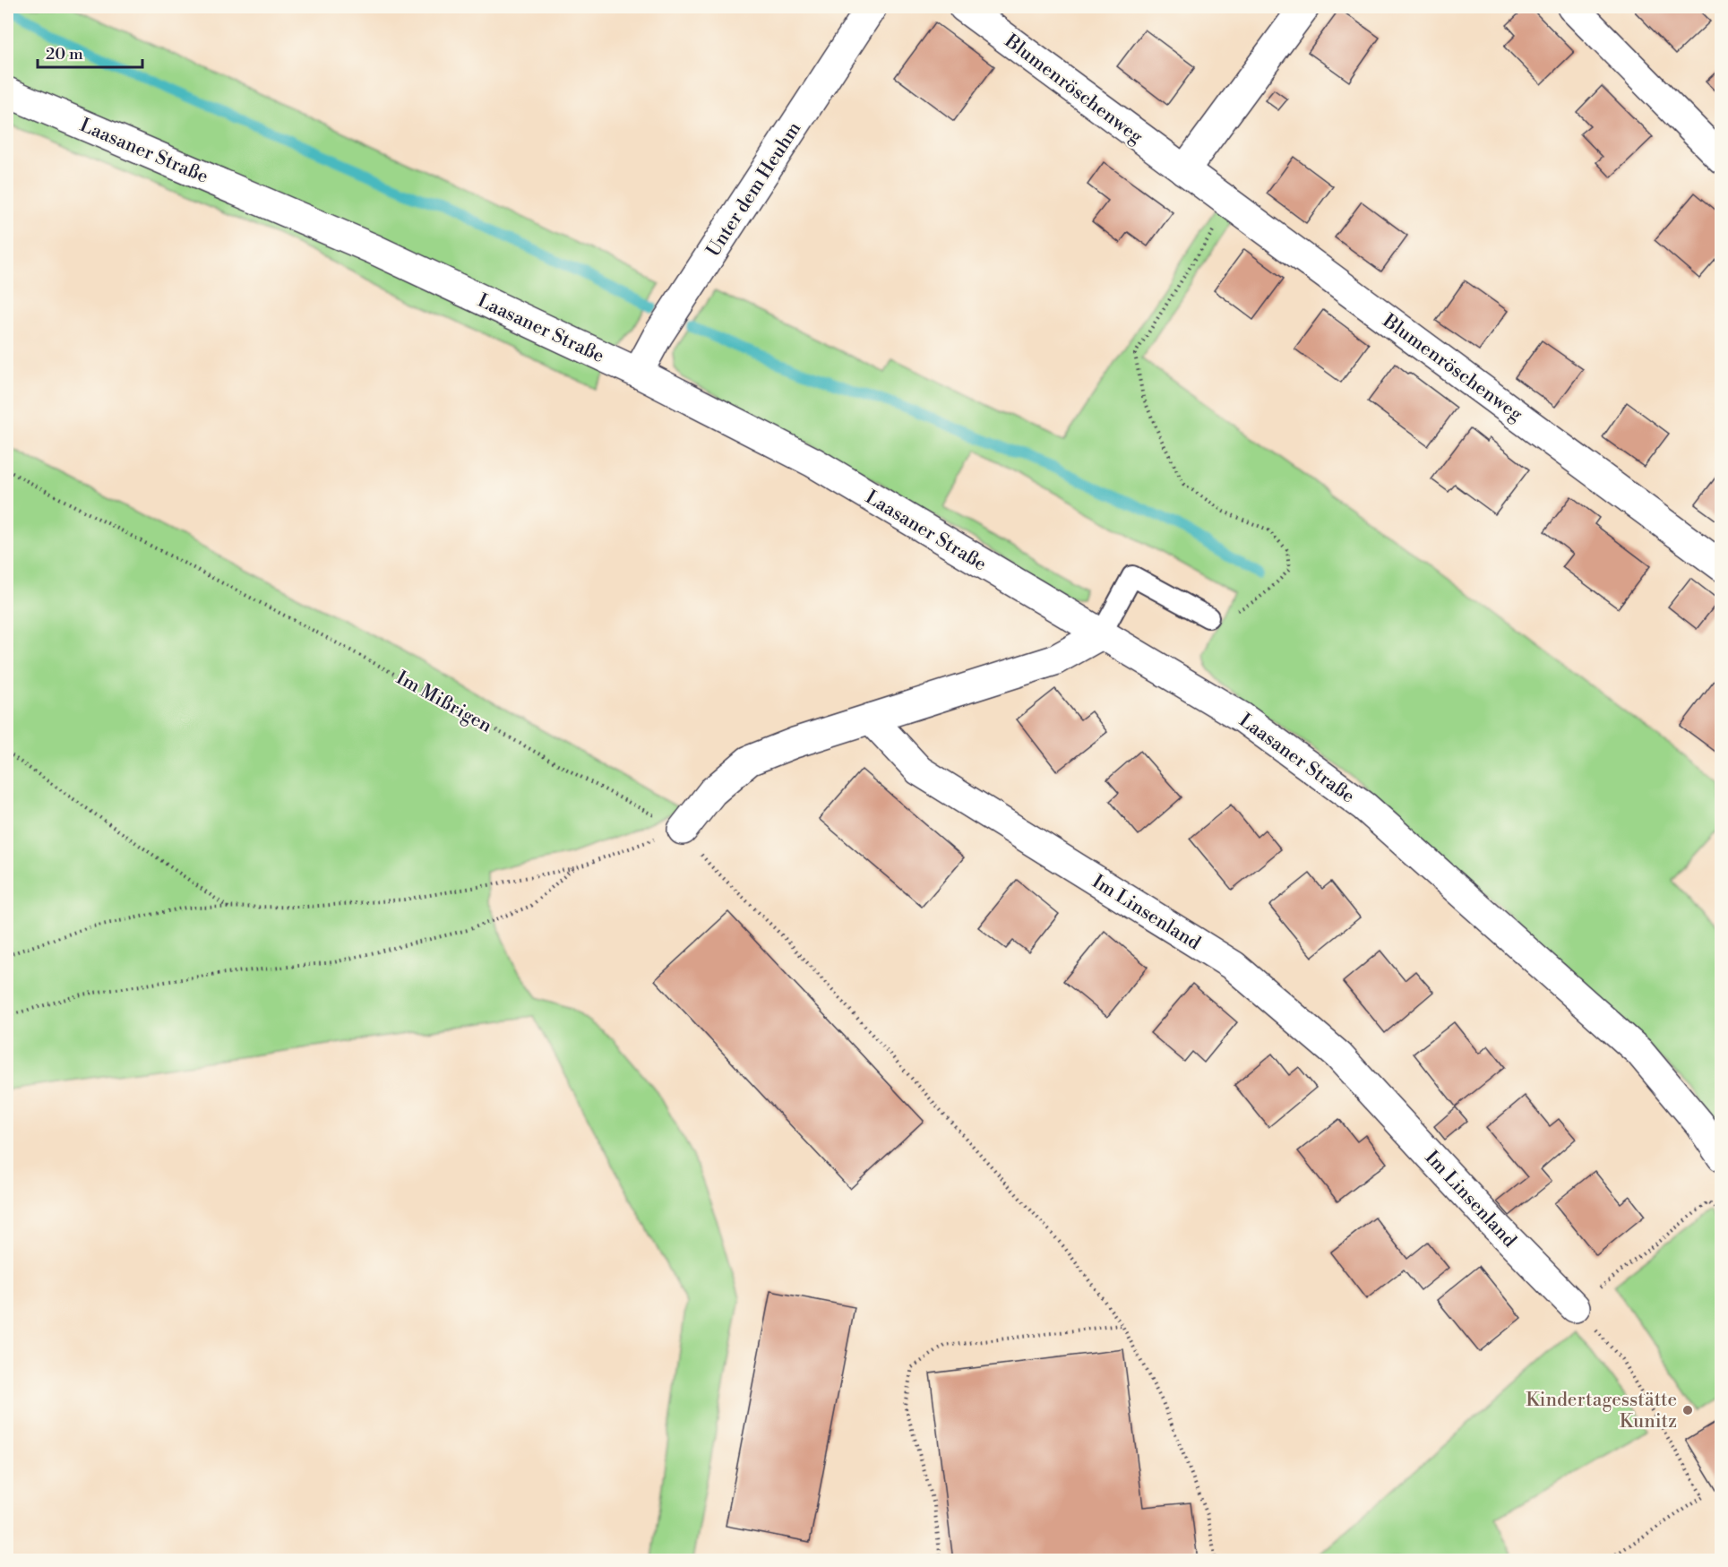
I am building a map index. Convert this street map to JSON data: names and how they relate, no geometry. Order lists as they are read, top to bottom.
{
  "streets": {
    "street": [
      "Blumenröschenweg",
      "Laasaner Straße",
      "Unter dem Heuhm",
      "Im Linsenland"
    ],
    "path": ["Im Mißrigen"]
  },
  "crossings": [
    ["Laasaner Straße", "Unter dem Heuhm"]
  ],
  "places": ["Kindertagesstätte Kunitz"],
  "scale_bar": "20 m"
}
